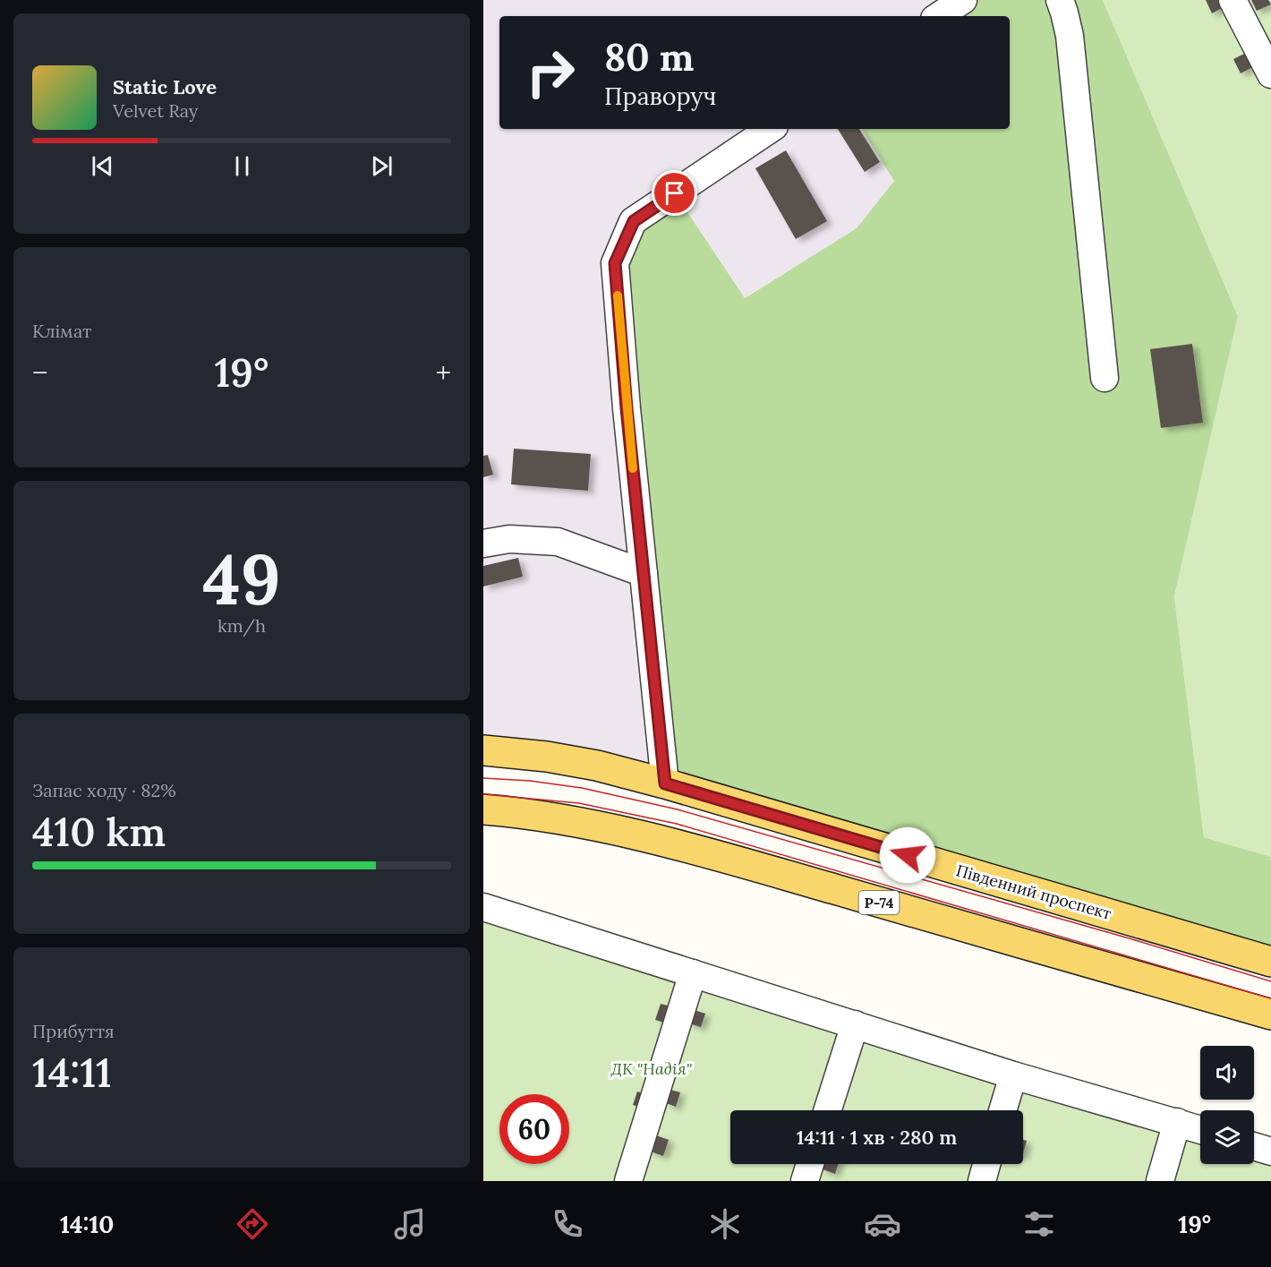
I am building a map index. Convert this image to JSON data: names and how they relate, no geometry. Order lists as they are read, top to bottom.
{
  "streets": {
    "main road": ["Південний проспект", "Р-74"]
  },
  "parks": ["ДК \"Надія\""],
  "page": {
    "turn": ["80 m", "Праворуч"],
    "song": ["Static Love", "Velvet Ray"],
    "tile": [
      "Клімат",
      ["49", "km/h"],
      ["Запас ходу · 82%", "410 km"],
      ["Прибуття", "14:11"]
    ],
    "heat": ["−", "19°", "+"],
    "limit": "60",
    "trip": "14:11 · 1 хв · 280 m",
    "tabs": ["14:10", "19°"]
  }
}
